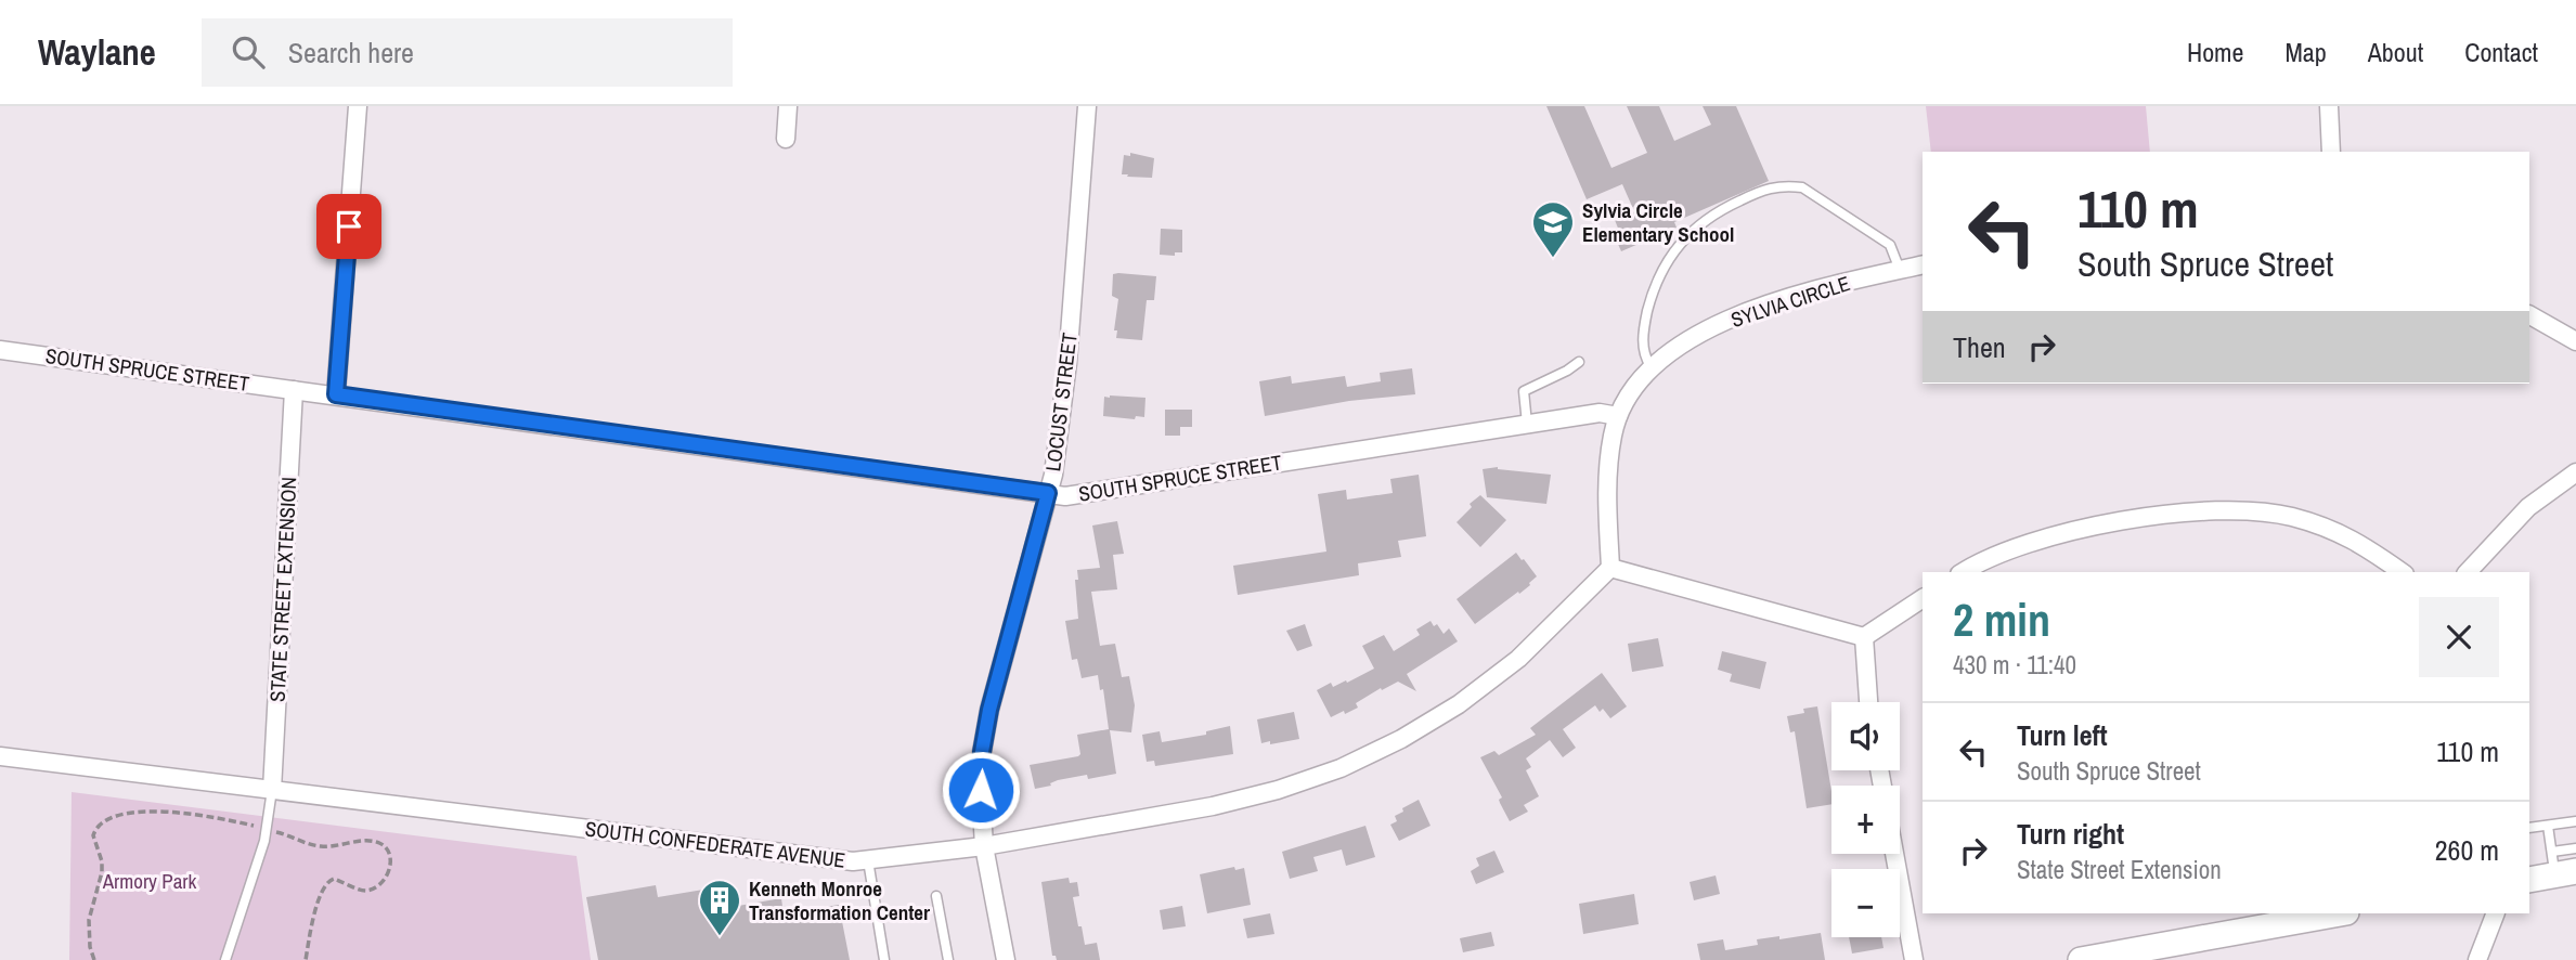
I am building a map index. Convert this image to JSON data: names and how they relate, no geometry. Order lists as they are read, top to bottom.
{
  "streets": {
    "street": [
      "SYLVIA CIRCLE",
      "SOUTH SPRUCE STREET",
      "LOCUST STREET",
      "STATE STREET EXTENSION",
      "SOUTH CONFEDERATE AVENUE"
    ]
  },
  "crossings": [
    ["SYLVIA CIRCLE", "SOUTH SPRUCE STREET"],
    ["SYLVIA CIRCLE", "SOUTH CONFEDERATE AVENUE"],
    ["SOUTH SPRUCE STREET", "LOCUST STREET"],
    ["SOUTH SPRUCE STREET", "STATE STREET EXTENSION"],
    ["LOCUST STREET", "SOUTH CONFEDERATE AVENUE"],
    ["STATE STREET EXTENSION", "SOUTH CONFEDERATE AVENUE"]
  ],
  "parks": ["Armory Park"],
  "places": {
    "school or university": ["Sylvia Circle Elementary School"],
    "building": ["Kenneth Monroe Transformation Center"]
  },
  "page": {
    "header": "Waylane",
    "search": "Search here",
    "nav": [
      "Home",
      "Map",
      "About",
      "Contact"
    ],
    "turn": ["110 m", "South Spruce Street"],
    "then": "Then",
    "heading": ["2 min", "430 m · 11:40"],
    "list": [
      {
        "name": "Turn left",
        "note": "South Spruce Street",
        "value": "110 m"
      },
      {
        "name": "Turn right",
        "note": "State Street Extension",
        "value": "260 m"
      }
    ],
    "map_buttons": ["+", "−"]
  }
}
